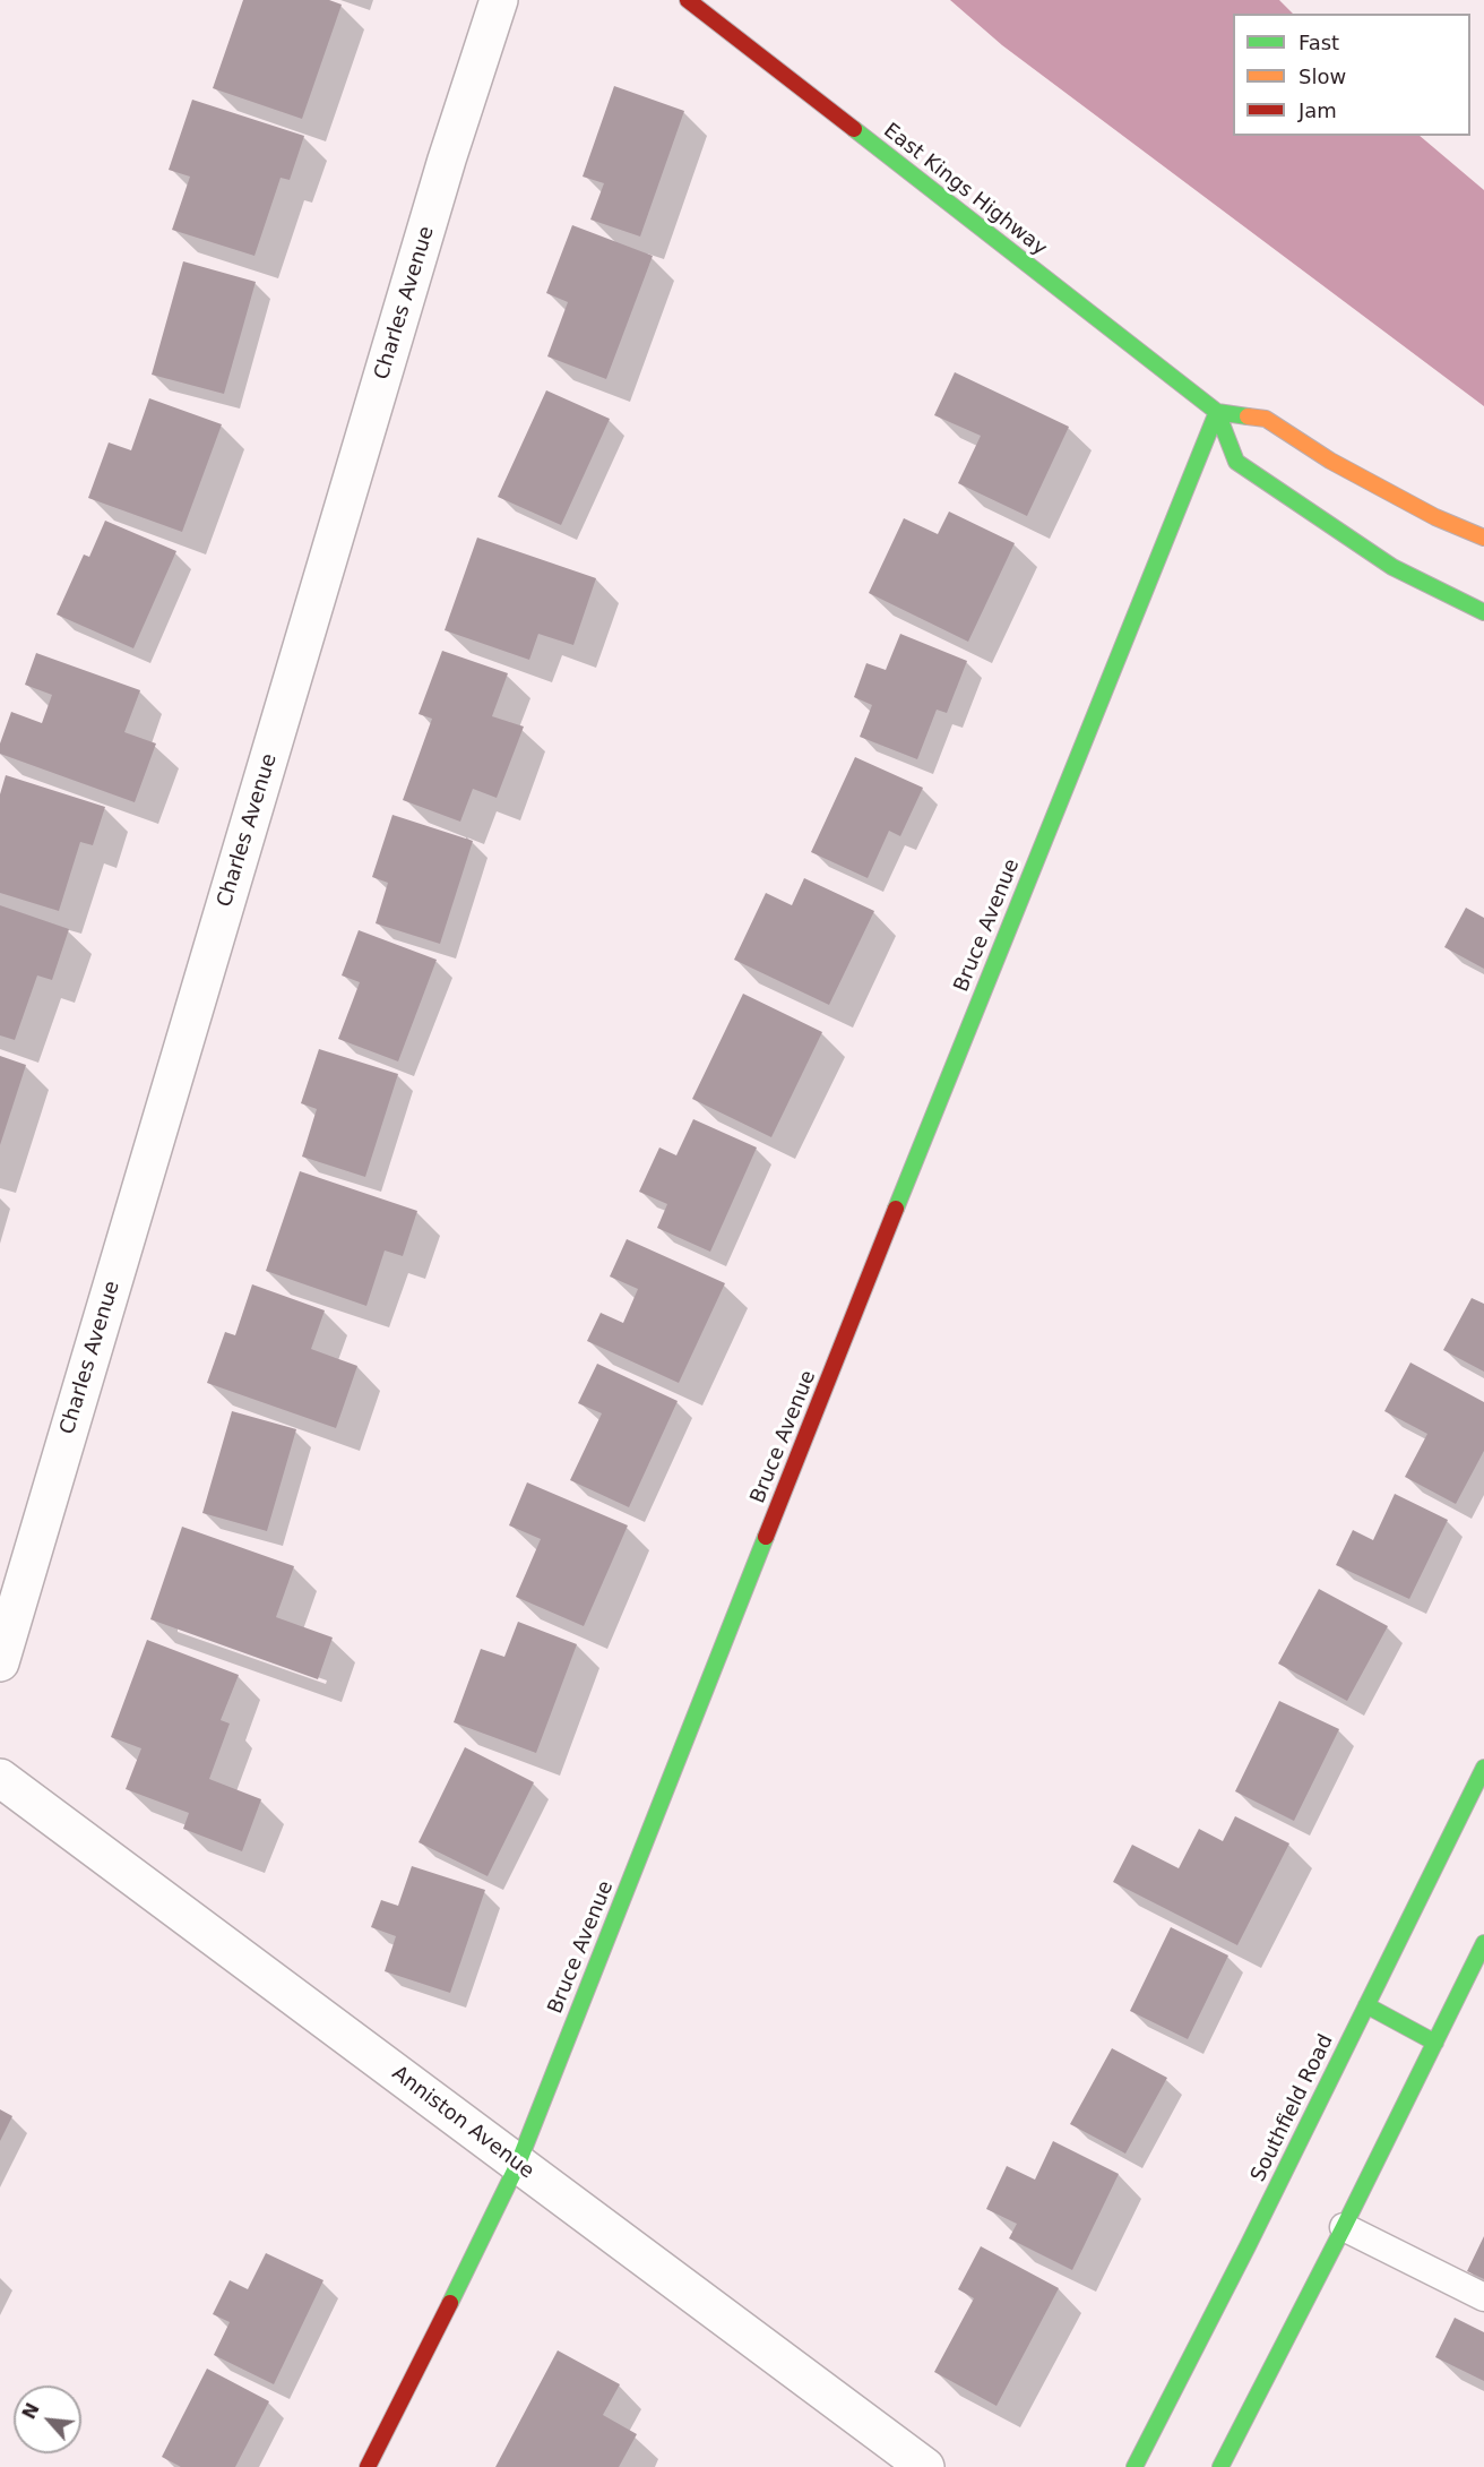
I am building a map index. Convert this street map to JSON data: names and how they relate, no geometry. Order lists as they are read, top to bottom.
{
  "streets": {
    "main road": ["East Kings Highway", "Bruce Avenue", "Southfield Road"],
    "street": ["Charles Avenue", "Anniston Avenue"]
  },
  "crossings": [
    ["East Kings Highway", "Bruce Avenue"],
    ["Bruce Avenue", "Anniston Avenue"]
  ],
  "legend": ["Fast", "Slow", "Jam"],
  "north": "top left"
}
